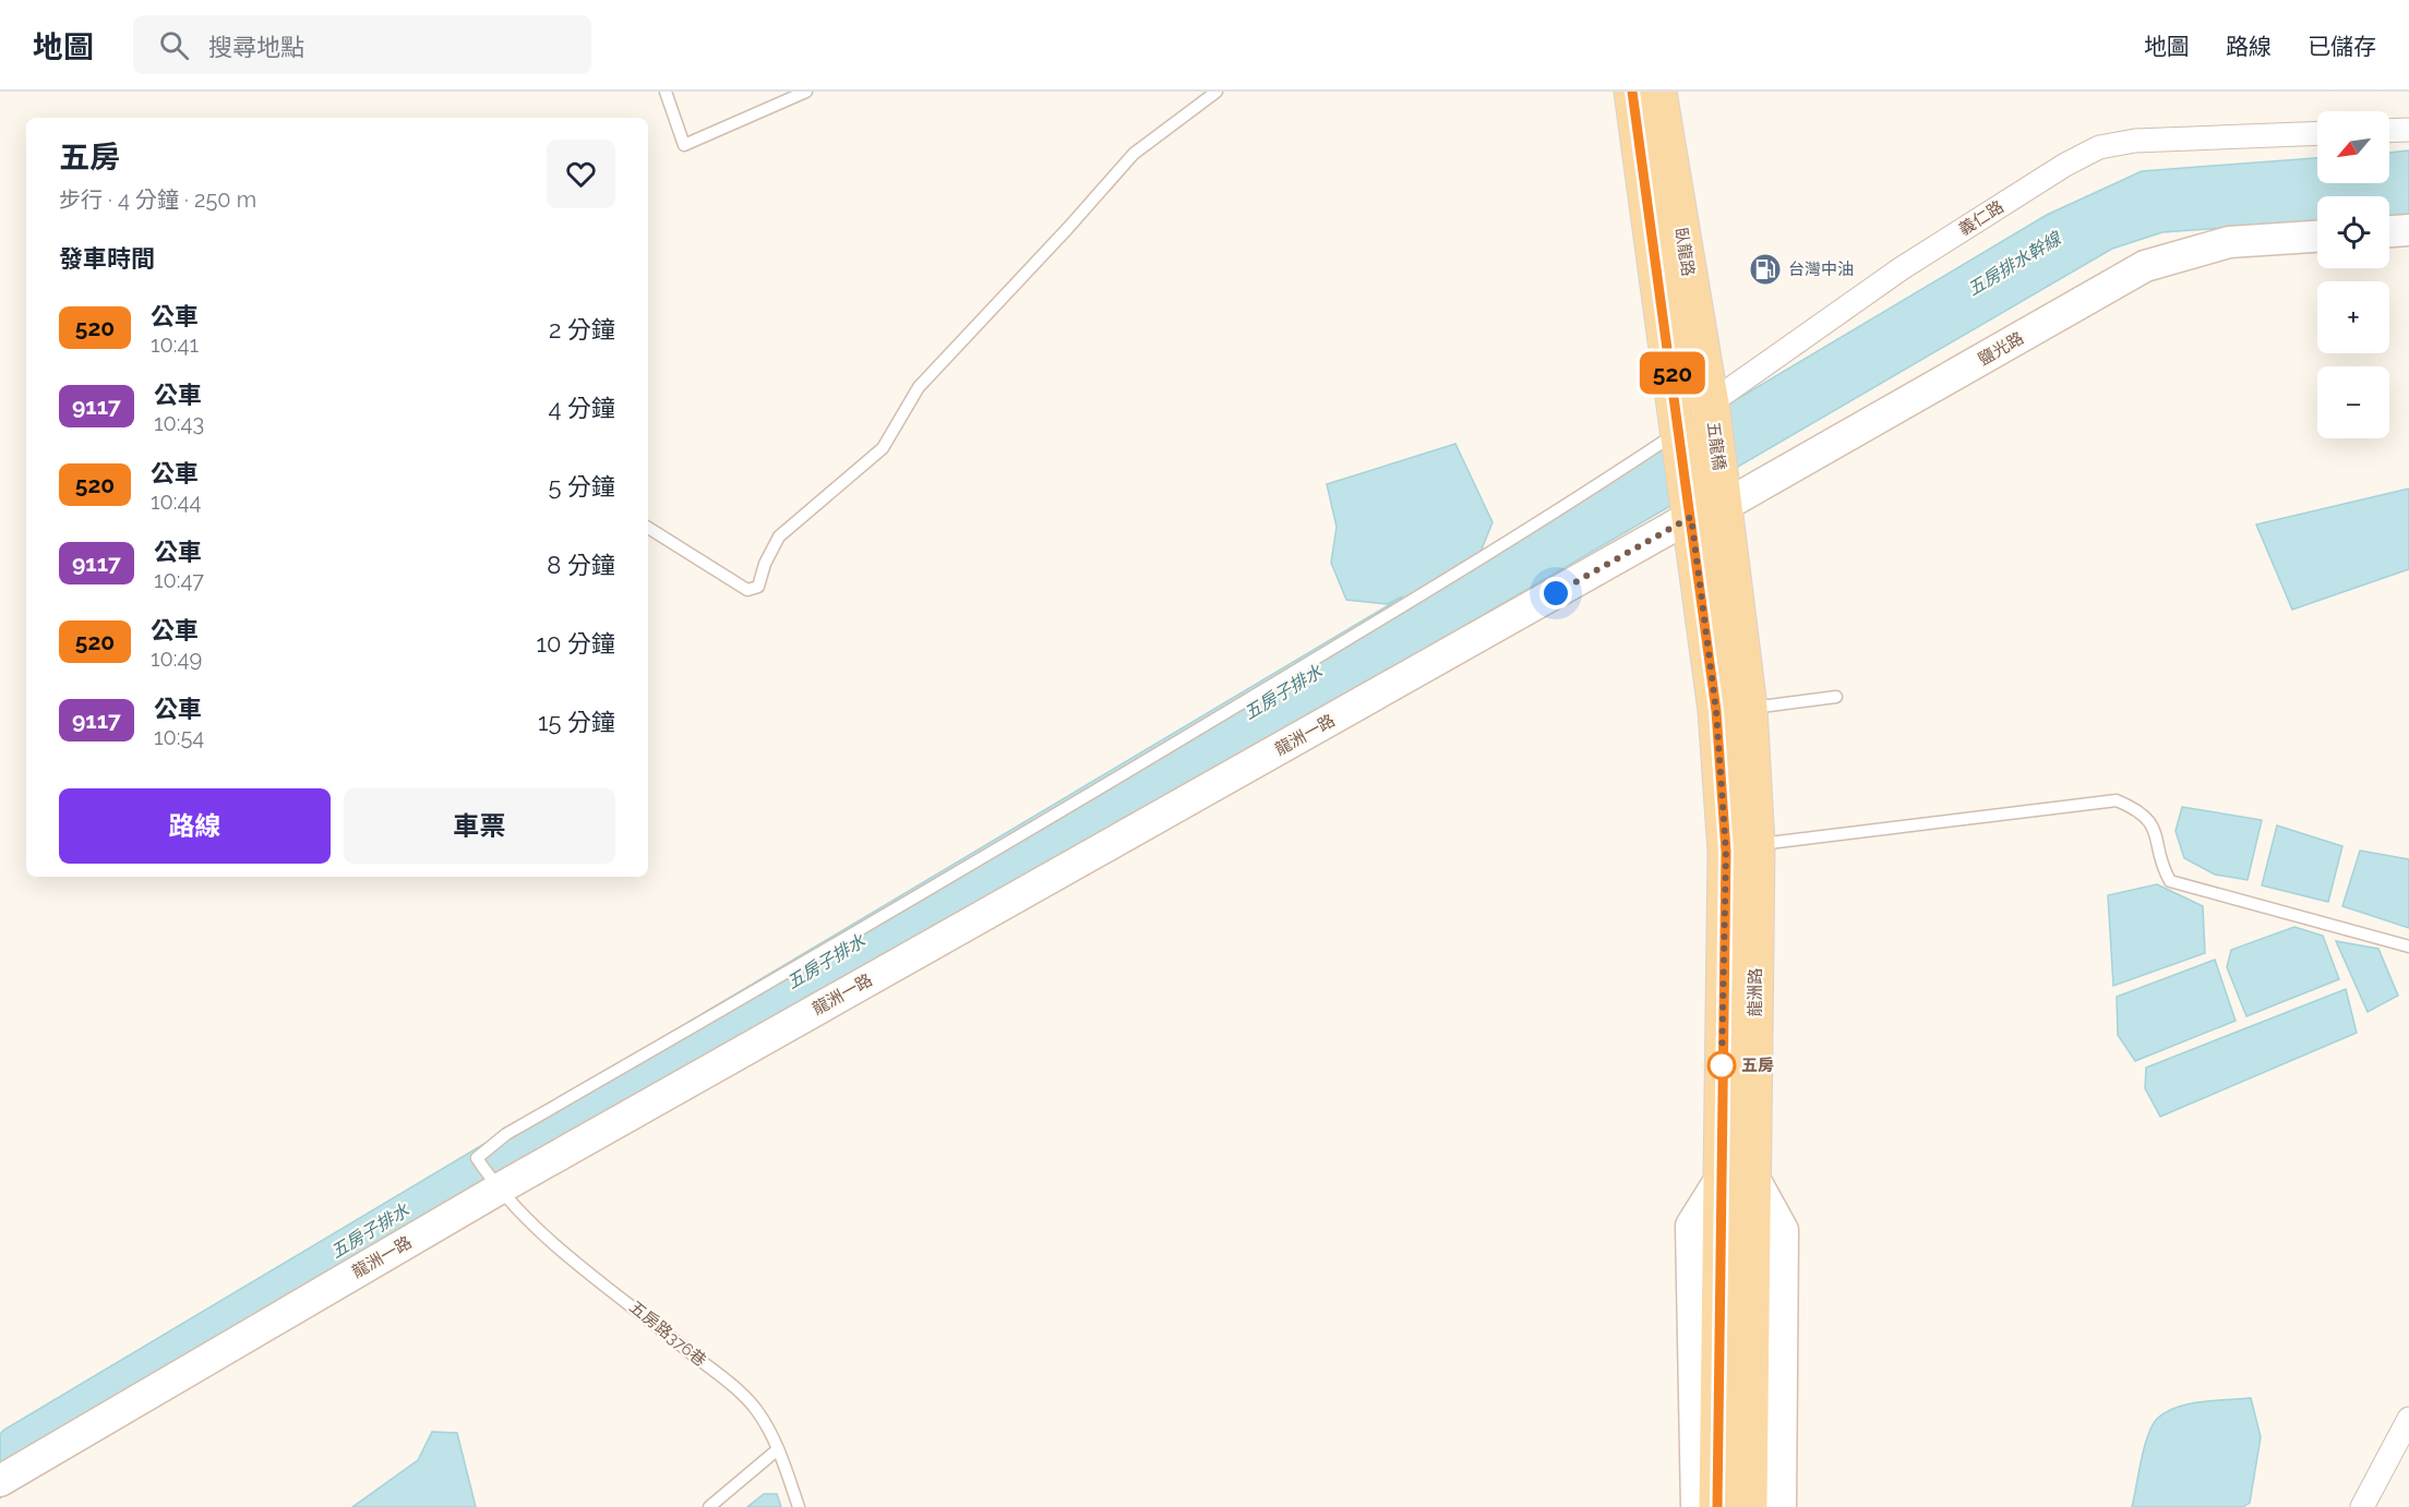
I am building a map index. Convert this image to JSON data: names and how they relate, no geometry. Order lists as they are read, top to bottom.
{
  "streets": {
    "main road": ["臥龍路", "五龍橋", "龍洲路"],
    "street": ["義仁路", "鹽光路", "龍洲一路"],
    "lane": ["五房路376巷"]
  },
  "crossings": [
    ["義仁路", "臥龍路"],
    ["義仁路", "五龍橋"],
    ["義仁路", "五房路376巷"],
    ["臥龍路", "五龍橋"],
    ["臥龍路", "五房路376巷"],
    ["鹽光路", "五龍橋"],
    ["鹽光路", "龍洲一路"],
    ["鹽光路", "龍洲路"],
    ["五龍橋", "龍洲一路"],
    ["五龍橋", "龍洲路"],
    ["五龍橋", "五房路376巷"],
    ["龍洲一路", "龍洲路"],
    ["龍洲一路", "五房路376巷"]
  ],
  "water": ["五房排水幹線", "五房子排水"],
  "places": {
    "fuel station": ["台灣中油"],
    "other": ["五房"]
  },
  "lines": ["bus line 520"],
  "north": "bottom left",
  "page": {
    "header": "地圖",
    "search": "搜尋地點",
    "nav": ["地圖", "路線", "已儲存"],
    "on_map": "520",
    "map_buttons": ["+", "−"],
    "heading": [
      ["五房", "步行 · 4 分鐘 · 250 m"],
      "發車時間"
    ],
    "list": [
      {
        "mark": "520",
        "name": "公車",
        "note": "10:41",
        "value": "2 分鐘"
      },
      {
        "mark": "9117",
        "name": "公車",
        "note": "10:43",
        "value": "4 分鐘"
      },
      {
        "mark": "520",
        "name": "公車",
        "note": "10:44",
        "value": "5 分鐘"
      },
      {
        "mark": "9117",
        "name": "公車",
        "note": "10:47",
        "value": "8 分鐘"
      },
      {
        "mark": "520",
        "name": "公車",
        "note": "10:49",
        "value": "10 分鐘"
      },
      {
        "mark": "9117",
        "name": "公車",
        "note": "10:54",
        "value": "15 分鐘"
      }
    ],
    "buttons": ["路線", "車票"]
  }
}
